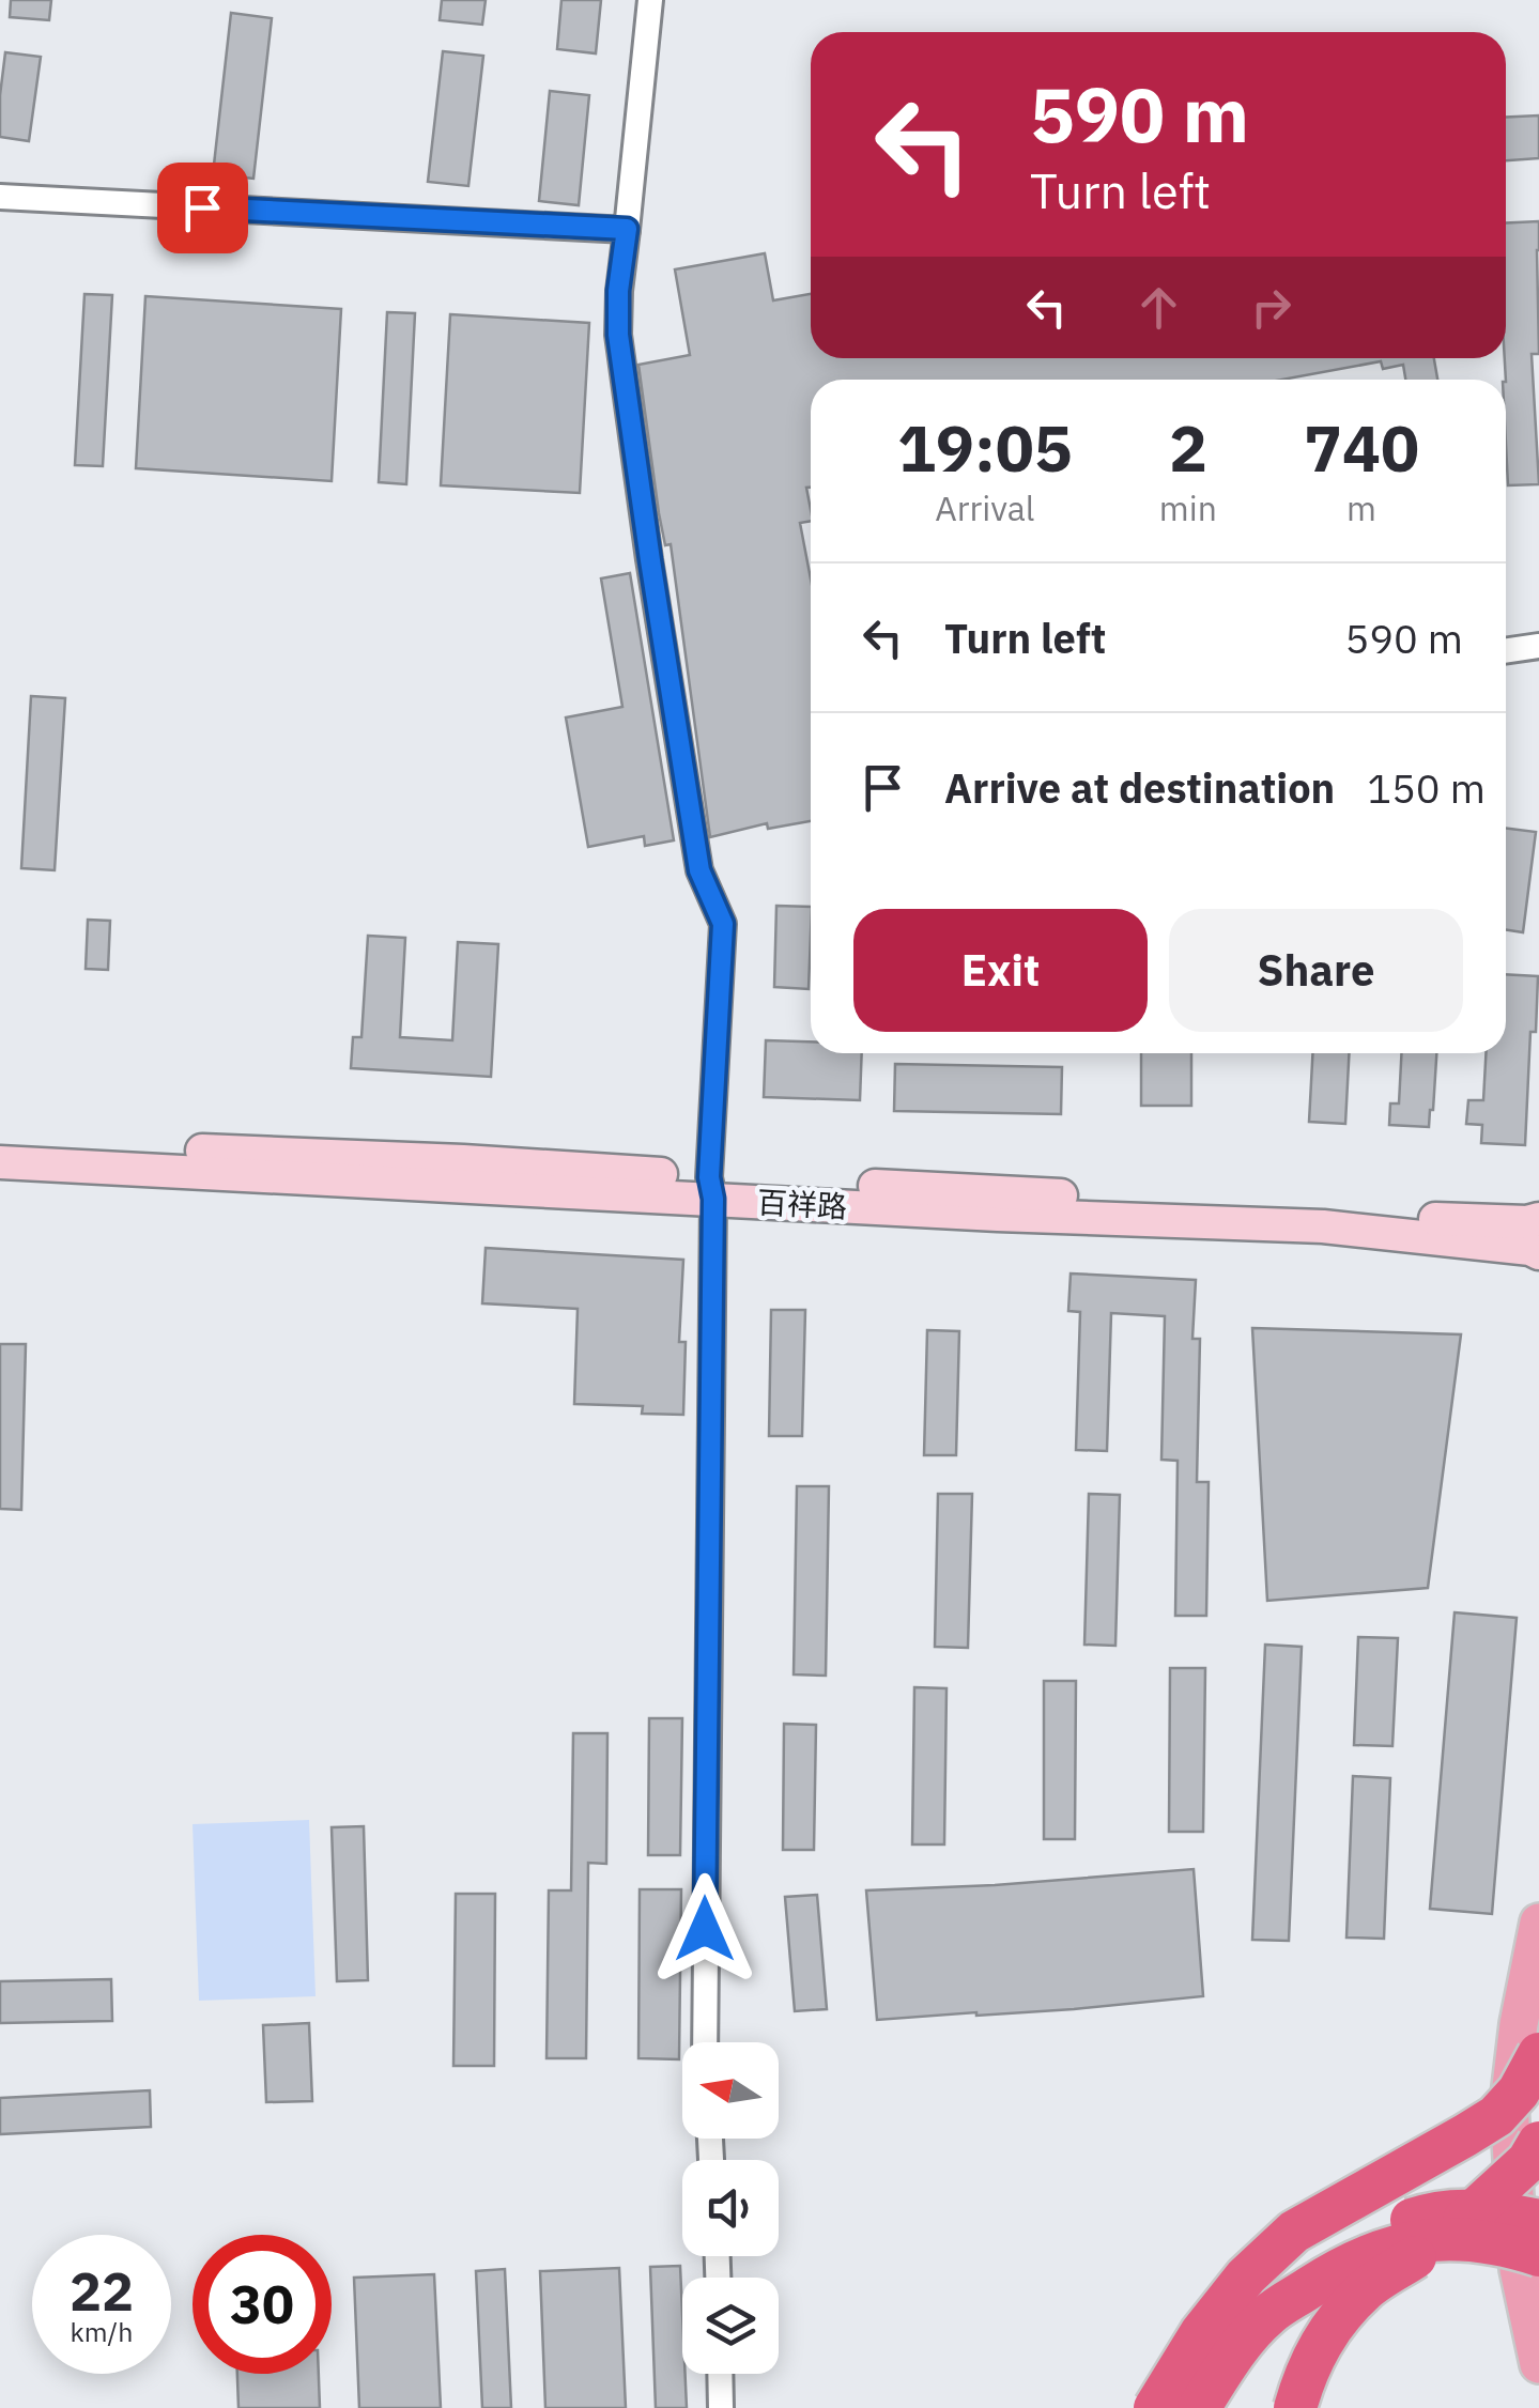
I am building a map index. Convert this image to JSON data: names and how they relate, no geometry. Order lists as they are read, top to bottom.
{
  "streets": {
    "street": ["百祥路"]
  },
  "north": "left",
  "page": {
    "turn": ["590 m", "Turn left"],
    "eta": [
      "19:05",
      "Arrival",
      "2",
      "min",
      "740",
      "m"
    ],
    "list": [
      {
        "name": "Turn left",
        "value": "590 m"
      },
      {
        "name": "Arrive at destination",
        "value": "150 m"
      }
    ],
    "buttons": ["Exit", "Share"],
    "speed": "22 km/h",
    "limit": "30"
  }
}
